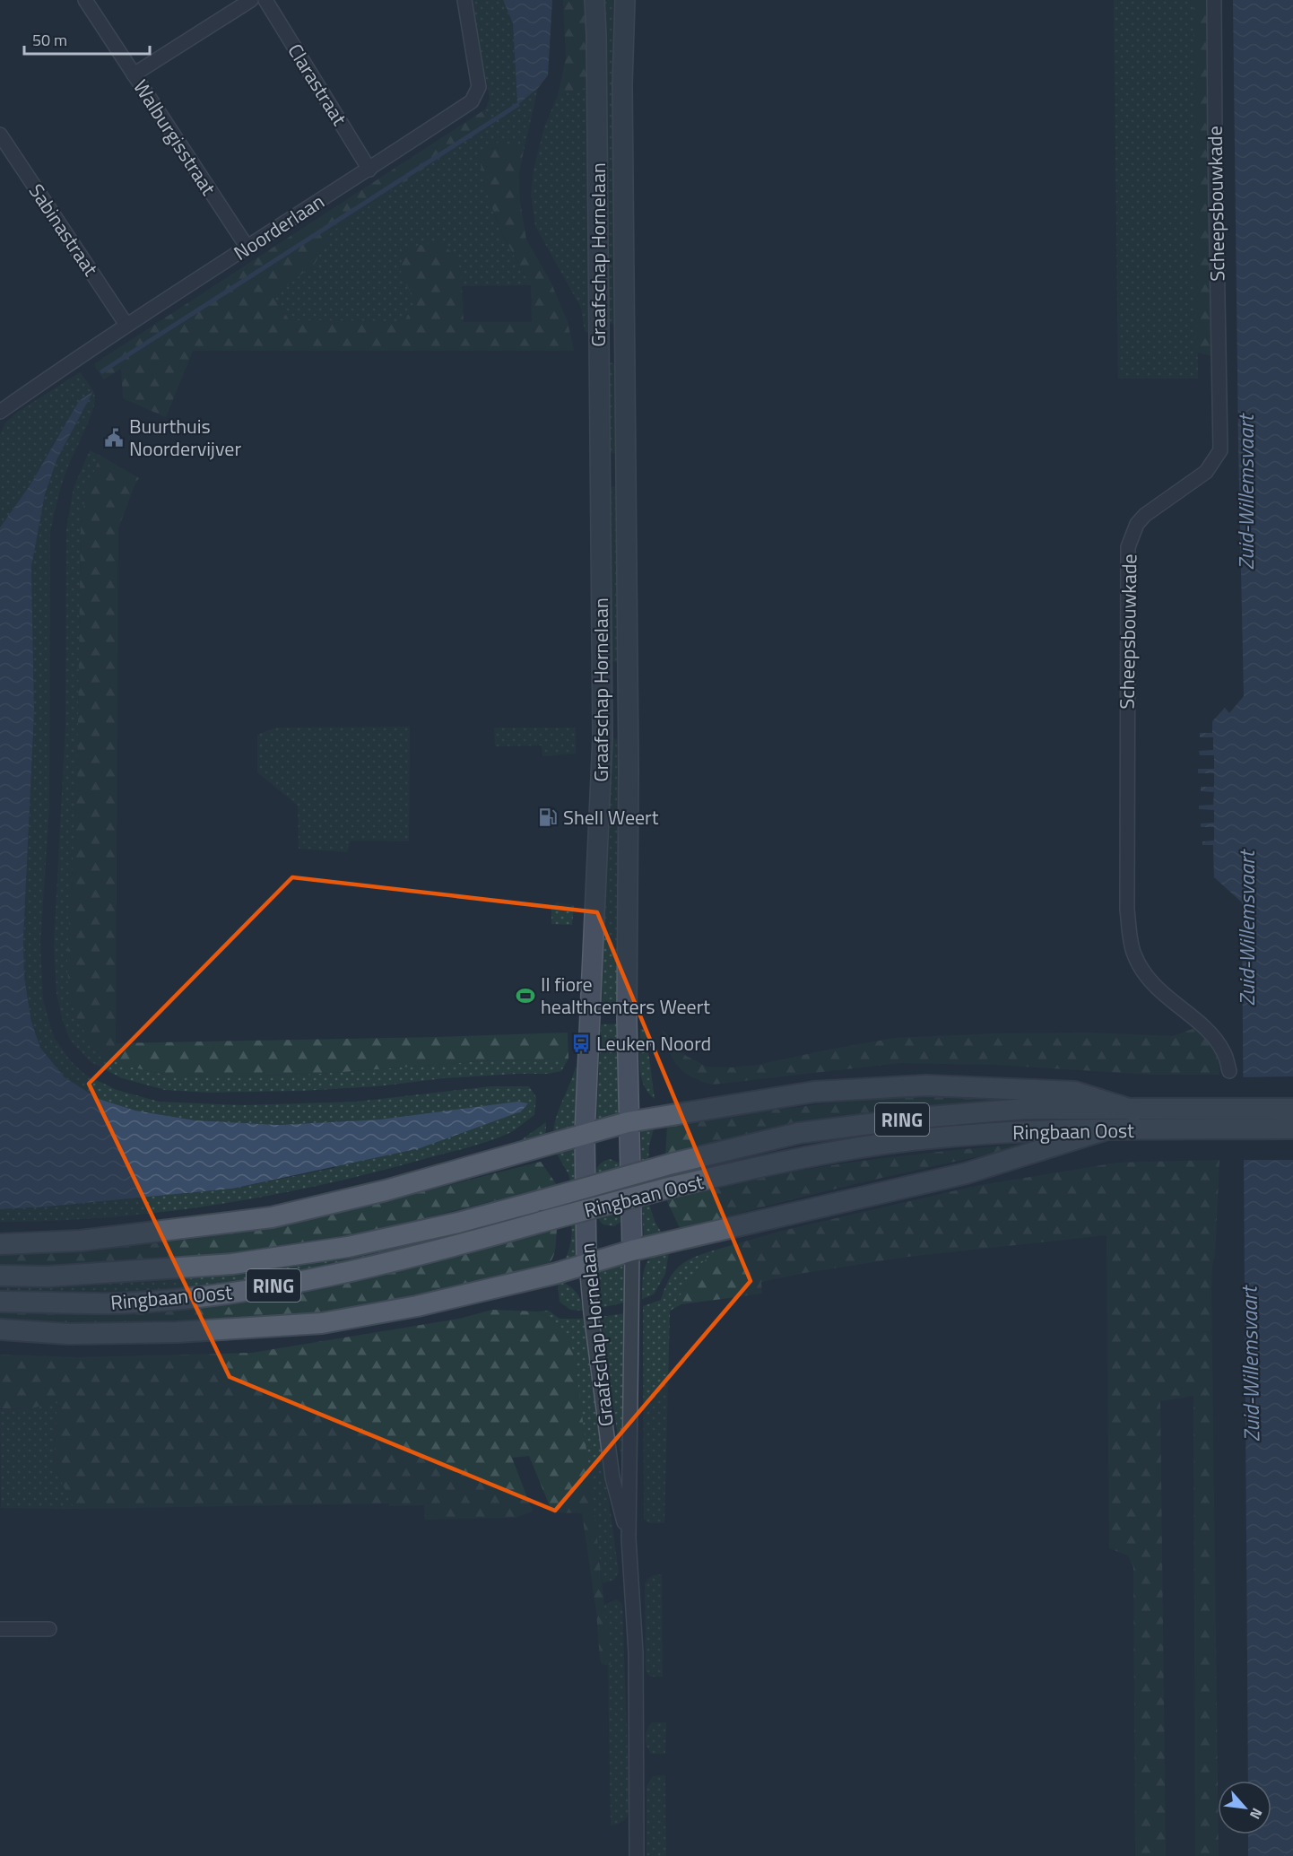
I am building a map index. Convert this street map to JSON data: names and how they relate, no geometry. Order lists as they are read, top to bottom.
{
  "streets": {
    "main road": ["RING", "Ringbaan Oost"],
    "street": [
      "Clarastraat",
      "Walburgisstraat",
      "Scheepsbouwkade",
      "Noorderlaan",
      "Sabinastraat",
      "Graafschap Hornelaan"
    ]
  },
  "crossings": [
    ["Clarastraat", "Noorderlaan"],
    ["Walburgisstraat", "Noorderlaan"],
    ["Noorderlaan", "Sabinastraat"]
  ],
  "water": ["Zuid-Willemsvaart"],
  "places": {
    "public building": ["Buurthuis Noordervijver"],
    "fuel station": ["Shell Weert"],
    "sports": ["Il fiore healthcenters Weert"],
    "bus stop": ["Leuken Noord"]
  },
  "scale_bar": "50 m",
  "north": "bottom right"
}
